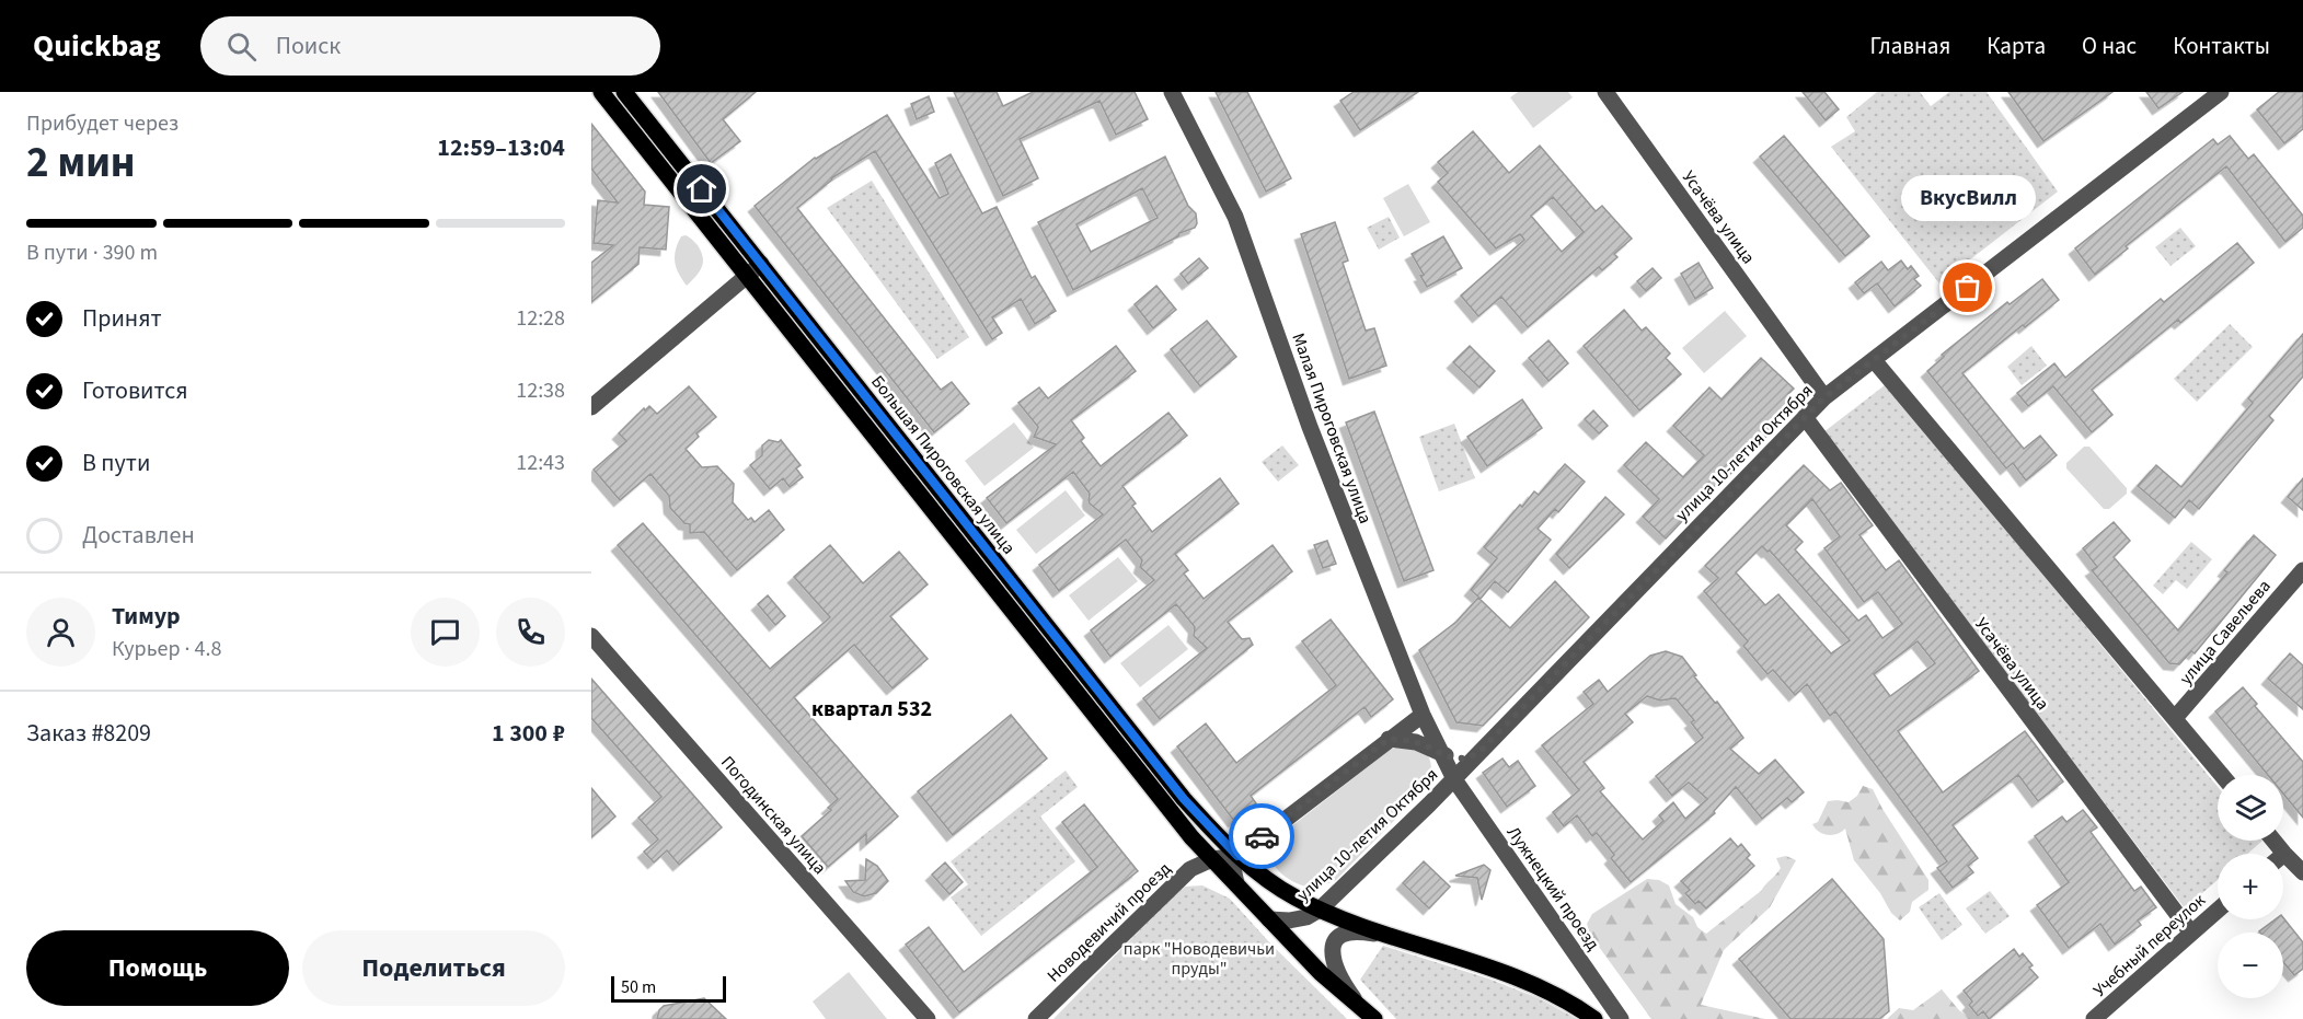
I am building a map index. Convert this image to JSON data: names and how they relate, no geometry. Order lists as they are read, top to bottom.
{
  "streets": {
    "main road": ["Большая Пироговская улица"],
    "street": [
      "Усачёва улица",
      "Малая Пироговская улица",
      "улица 10-летия Октября",
      "улица Савельева",
      "Погодинская улица",
      "Лужнецкий проезд",
      "Новодевичий проезд",
      "Учебный переулок"
    ]
  },
  "crossings": [
    ["Усачёва улица", "улица 10-летия Октября"],
    ["Усачёва улица", "Учебный переулок"],
    ["Малая Пироговская улица", "улица 10-летия Октября"],
    ["Малая Пироговская улица", "Лужнецкий проезд"],
    ["улица 10-летия Октября", "Большая Пироговская улица"],
    ["улица 10-летия Октября", "Лужнецкий проезд"],
    ["Большая Пироговская улица", "Новодевичий проезд"]
  ],
  "districts": ["квартал 532"],
  "parks": ["парк \"Новодевичьи пруды\""],
  "places": ["ВкусВилл"],
  "scale_bar": "50 m",
  "page": {
    "header": "Quickbag",
    "search": "Поиск",
    "nav": [
      "Главная",
      "Карта",
      "О нас",
      "Контакты"
    ],
    "heading": ["2 мин", "Прибудет через", "12:59–13:04"],
    "panel": [
      "Тимур",
      "Курьер · 4.8",
      "Заказ #8209",
      "1 300 ₽"
    ],
    "bubble": "ВкусВилл",
    "bar": "В пути · 390 m",
    "list": [
      ["Принят", "12:28"],
      ["Готовится", "12:38"],
      ["В пути", "12:43"],
      "Доставлен"
    ],
    "map_buttons": ["+", "−"],
    "buttons": ["Помощь", "Поделиться"],
    "scale": "50 m"
  }
}
